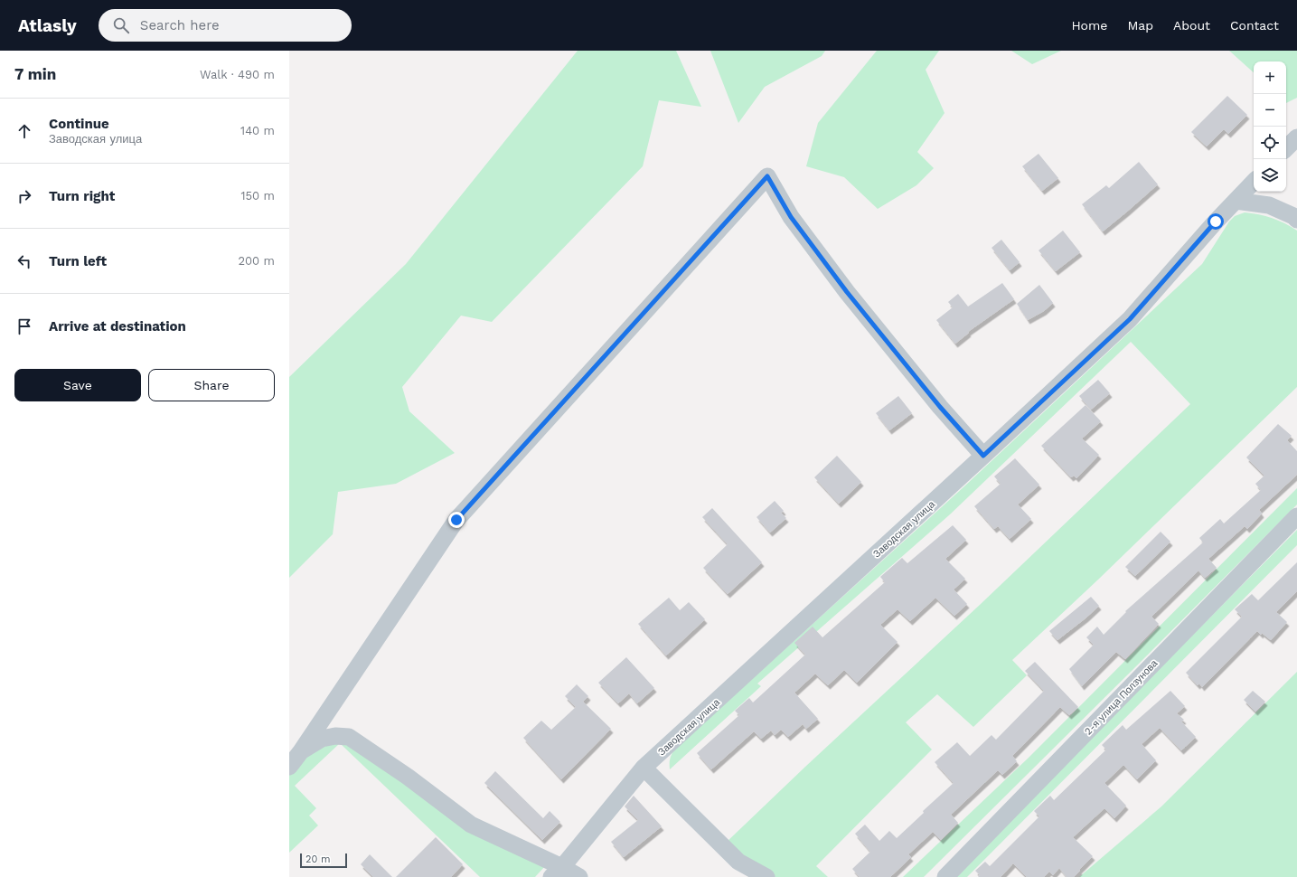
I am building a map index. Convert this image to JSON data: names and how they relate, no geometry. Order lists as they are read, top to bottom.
{
  "streets": {
    "street": ["Заводская улица", "2-я улица Ползунова"]
  },
  "scale_bar": "20 m",
  "page": {
    "header": "Atlasly",
    "search": "Search here",
    "nav": [
      "Home",
      "Map",
      "About",
      "Contact"
    ],
    "heading": ["7 min", "Walk · 490 m"],
    "map_buttons": ["+", "−"],
    "list": [
      ["Continue", "Заводская улица", "140 m"],
      ["Turn right", "150 m"],
      ["Turn left", "200 m"],
      "Arrive at destination"
    ],
    "buttons": ["Save", "Share"],
    "scale": "20 m"
  }
}
